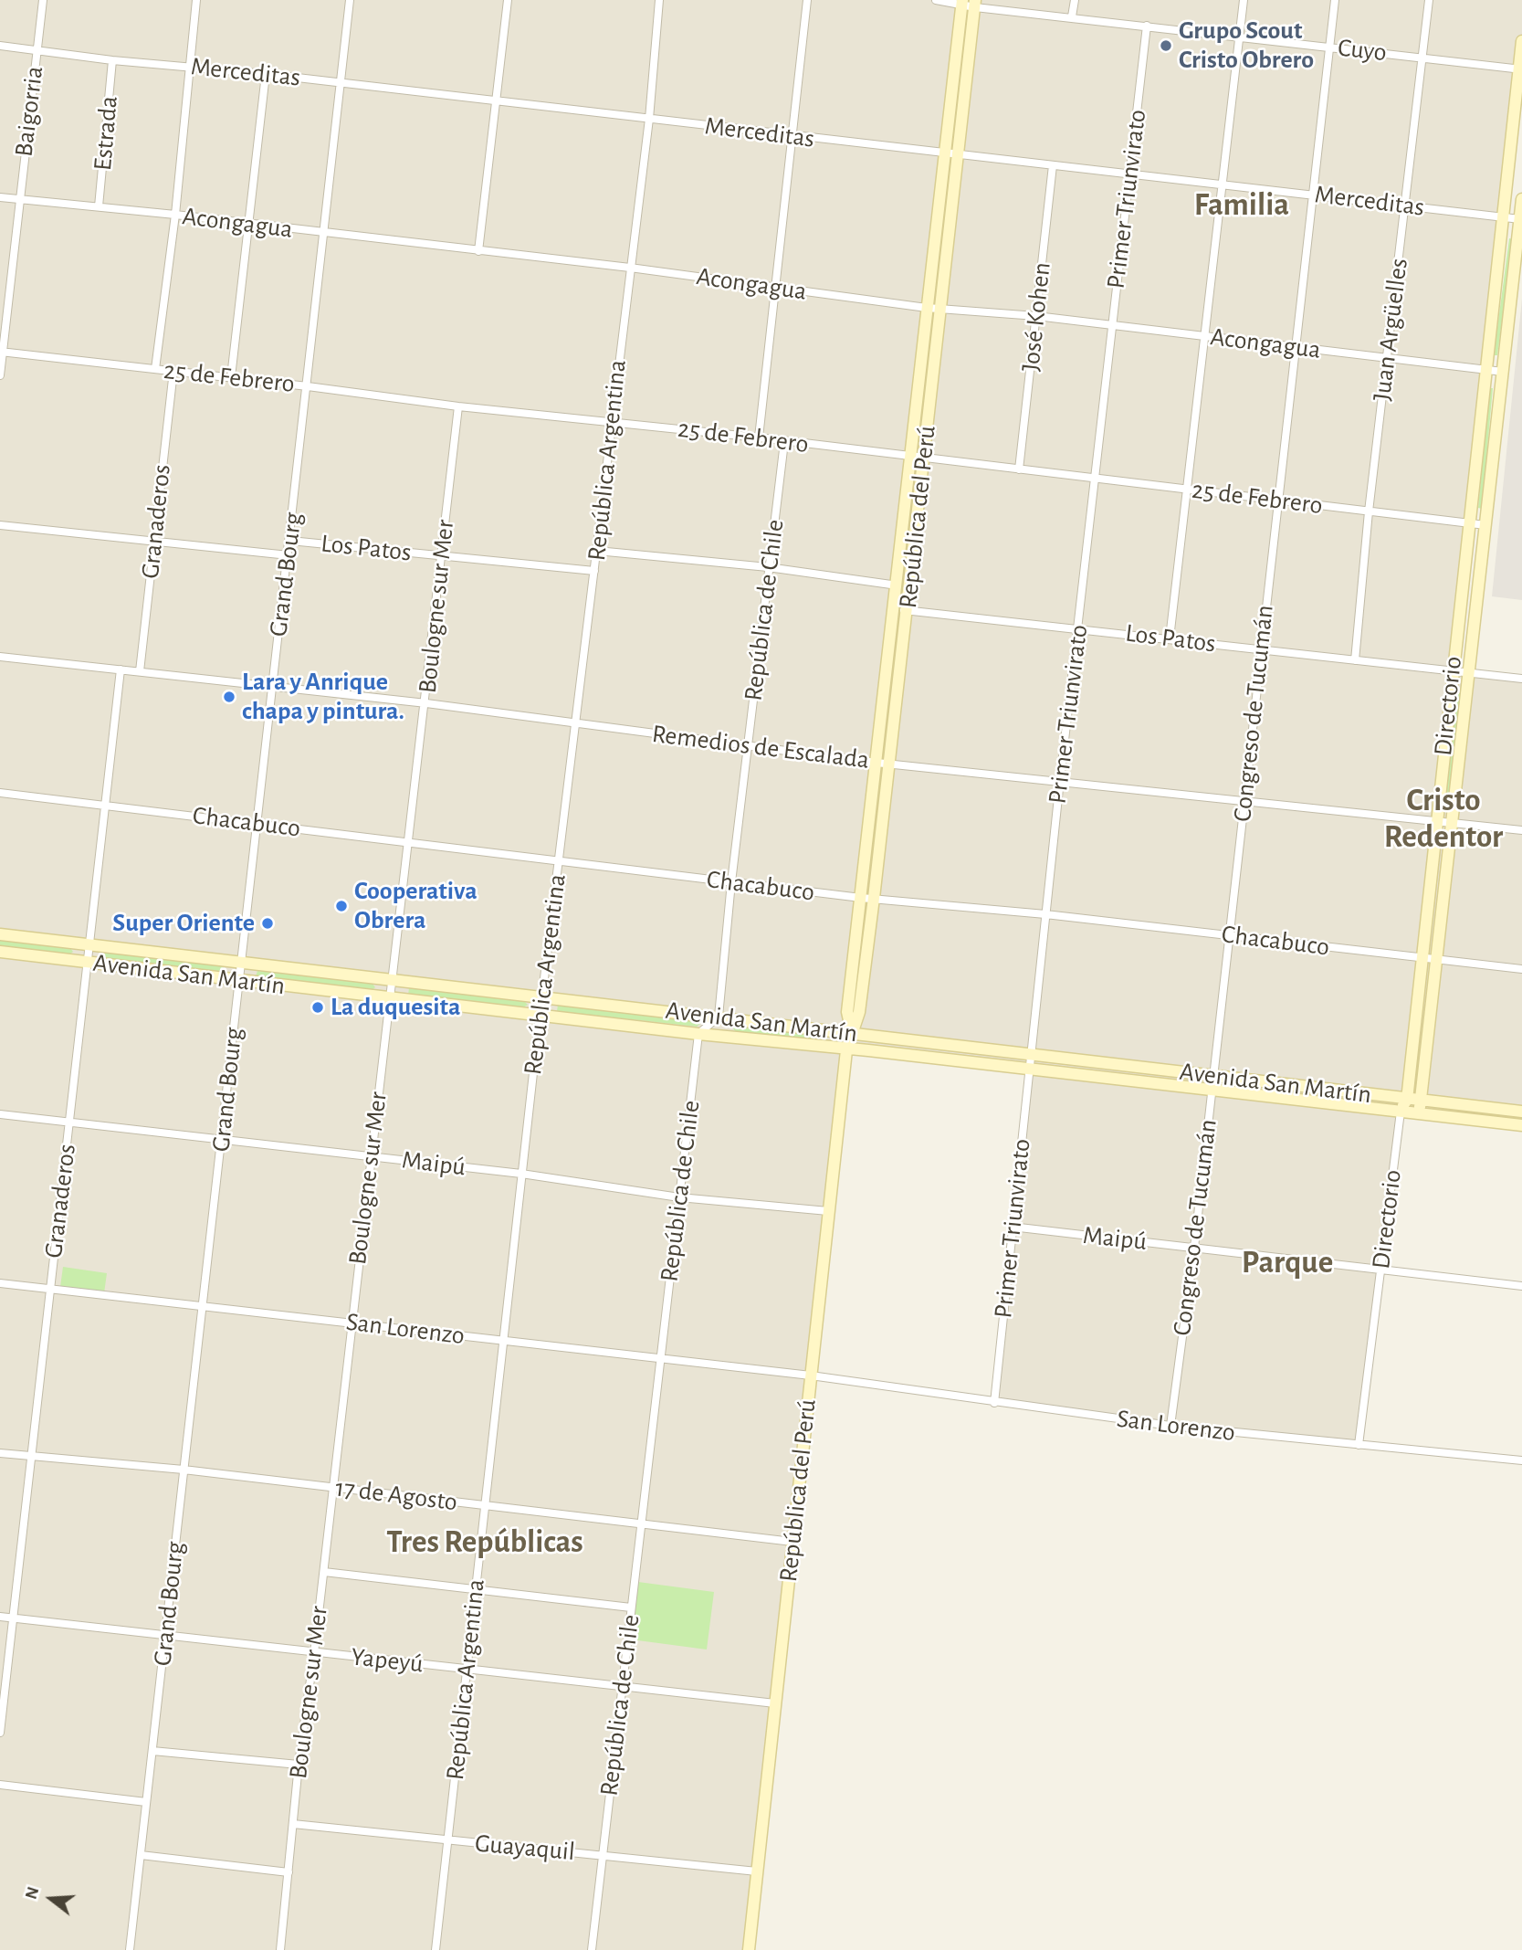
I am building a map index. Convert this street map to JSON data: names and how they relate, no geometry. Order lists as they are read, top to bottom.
{
  "streets": {
    "main road": ["República del Perú", "Directorio", "Avenida San Martín"],
    "street": [
      "Cuyo",
      "Merceditas",
      "Baigorria",
      "Estrada",
      "Primer Triunvirato",
      "Acongagua",
      "José Kohen",
      "Juan Argüelles",
      "25 de Febrero",
      "República Argentina",
      "Granaderos",
      "Los Patos",
      "Grand Bourg",
      "Boulogne sur Mer",
      "República de Chile",
      "Congreso de Tucumán",
      "Remedios de Escalada",
      "Chacabuco",
      "Maipú",
      "San Lorenzo",
      "17 de Agosto",
      "Yapeyú",
      "Guayaquil"
    ]
  },
  "crossings": [
    ["Cuyo", "Primer Triunvirato"],
    ["Cuyo", "Juan Argüelles"],
    ["Cuyo", "República del Perú"],
    ["Cuyo", "Directorio"],
    ["Cuyo", "Congreso de Tucumán"],
    ["Merceditas", "Baigorria"],
    ["Merceditas", "Estrada"],
    ["Merceditas", "Primer Triunvirato"],
    ["Merceditas", "José Kohen"],
    ["Merceditas", "Juan Argüelles"],
    ["Merceditas", "República Argentina"],
    ["Merceditas", "República del Perú"],
    ["Merceditas", "Grand Bourg"],
    ["Merceditas", "Directorio"],
    ["Merceditas", "Congreso de Tucumán"],
    ["Baigorria", "Acongagua"],
    ["Baigorria", "25 de Febrero"],
    ["Estrada", "Acongagua"],
    ["Primer Triunvirato", "Acongagua"],
    ["Primer Triunvirato", "25 de Febrero"],
    ["Primer Triunvirato", "Los Patos"],
    ["Primer Triunvirato", "Remedios de Escalada"],
    ["Primer Triunvirato", "Chacabuco"],
    ["Primer Triunvirato", "Avenida San Martín"],
    ["Primer Triunvirato", "Maipú"],
    ["Primer Triunvirato", "San Lorenzo"],
    ["Acongagua", "José Kohen"],
    ["Acongagua", "Juan Argüelles"],
    ["Acongagua", "República Argentina"],
    ["Acongagua", "República del Perú"],
    ["Acongagua", "Grand Bourg"],
    ["Acongagua", "Directorio"],
    ["Acongagua", "Congreso de Tucumán"],
    ["José Kohen", "25 de Febrero"],
    ["Juan Argüelles", "25 de Febrero"],
    ["Juan Argüelles", "Los Patos"],
    ["25 de Febrero", "República Argentina"],
    ["25 de Febrero", "República del Perú"],
    ["25 de Febrero", "Granaderos"],
    ["25 de Febrero", "Grand Bourg"],
    ["25 de Febrero", "Boulogne sur Mer"],
    ["25 de Febrero", "República de Chile"],
    ["25 de Febrero", "Directorio"],
    ["25 de Febrero", "Congreso de Tucumán"],
    ["República Argentina", "Los Patos"],
    ["República Argentina", "Remedios de Escalada"],
    ["República Argentina", "Chacabuco"],
    ["República Argentina", "Avenida San Martín"],
    ["República Argentina", "Maipú"],
    ["República Argentina", "San Lorenzo"],
    ["República Argentina", "17 de Agosto"],
    ["República Argentina", "Yapeyú"],
    ["República Argentina", "Guayaquil"],
    ["República del Perú", "Los Patos"],
    ["República del Perú", "Remedios de Escalada"],
    ["República del Perú", "Chacabuco"],
    ["República del Perú", "Avenida San Martín"],
    ["República del Perú", "Maipú"],
    ["República del Perú", "San Lorenzo"],
    ["República del Perú", "17 de Agosto"],
    ["República del Perú", "Yapeyú"],
    ["República del Perú", "Guayaquil"],
    ["Granaderos", "Los Patos"],
    ["Granaderos", "Remedios de Escalada"],
    ["Granaderos", "Chacabuco"],
    ["Granaderos", "Avenida San Martín"],
    ["Granaderos", "Maipú"],
    ["Granaderos", "San Lorenzo"],
    ["Granaderos", "17 de Agosto"],
    ["Granaderos", "Yapeyú"],
    ["Los Patos", "Grand Bourg"],
    ["Los Patos", "Boulogne sur Mer"],
    ["Los Patos", "Directorio"],
    ["Los Patos", "Congreso de Tucumán"],
    ["Grand Bourg", "Remedios de Escalada"],
    ["Grand Bourg", "Chacabuco"],
    ["Grand Bourg", "Avenida San Martín"],
    ["Grand Bourg", "Maipú"],
    ["Grand Bourg", "San Lorenzo"],
    ["Grand Bourg", "17 de Agosto"],
    ["Grand Bourg", "Yapeyú"],
    ["Boulogne sur Mer", "Remedios de Escalada"],
    ["Boulogne sur Mer", "Chacabuco"],
    ["Boulogne sur Mer", "Avenida San Martín"],
    ["Boulogne sur Mer", "Maipú"],
    ["Boulogne sur Mer", "San Lorenzo"],
    ["Boulogne sur Mer", "17 de Agosto"],
    ["Boulogne sur Mer", "Yapeyú"],
    ["Boulogne sur Mer", "Guayaquil"],
    ["República de Chile", "Remedios de Escalada"],
    ["República de Chile", "Chacabuco"],
    ["República de Chile", "Avenida San Martín"],
    ["República de Chile", "Maipú"],
    ["República de Chile", "San Lorenzo"],
    ["República de Chile", "17 de Agosto"],
    ["República de Chile", "Yapeyú"],
    ["República de Chile", "Guayaquil"],
    ["Directorio", "Remedios de Escalada"],
    ["Directorio", "Chacabuco"],
    ["Directorio", "Avenida San Martín"],
    ["Directorio", "Maipú"],
    ["Directorio", "San Lorenzo"],
    ["Congreso de Tucumán", "Remedios de Escalada"],
    ["Congreso de Tucumán", "Chacabuco"],
    ["Congreso de Tucumán", "Avenida San Martín"],
    ["Congreso de Tucumán", "Maipú"],
    ["Congreso de Tucumán", "San Lorenzo"]
  ],
  "districts": [
    "Familia",
    "Cristo Redentor",
    "Parque",
    "Tres Repúblicas"
  ],
  "places": [
    "Grupo Scout Cristo Obrero",
    "Lara y Anrique chapa y pintura.",
    "Cooperativa Obrera",
    "Super Oriente",
    "La duquesita"
  ],
  "north": "left"
}
